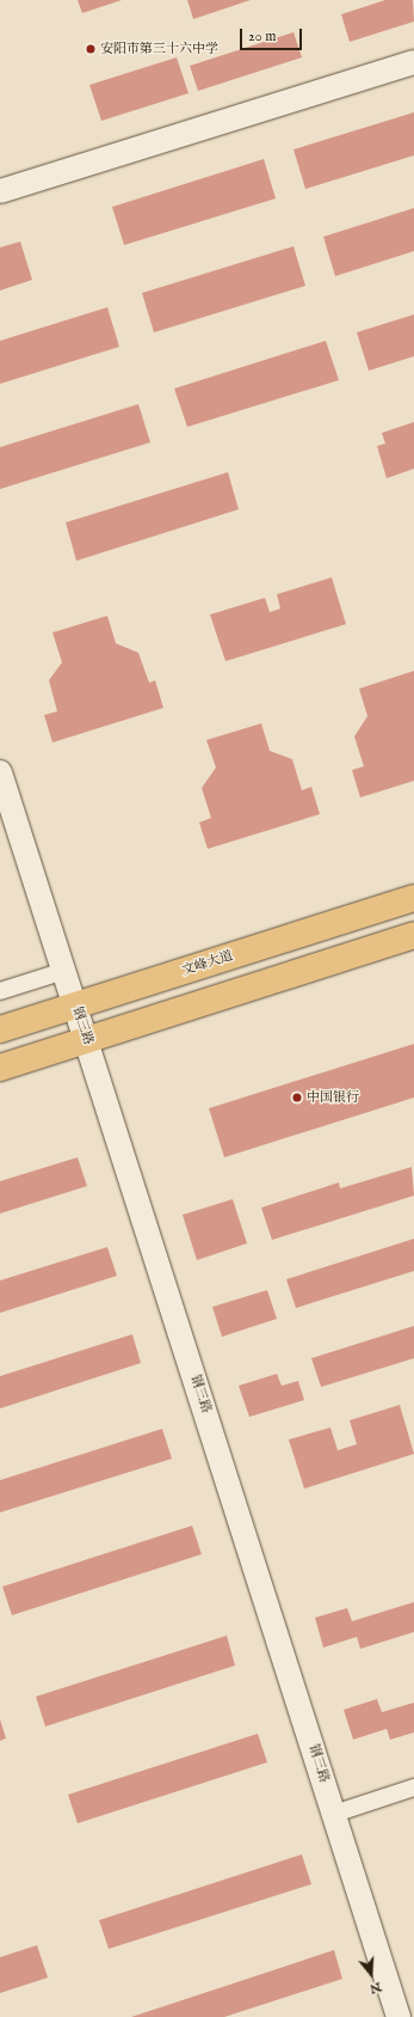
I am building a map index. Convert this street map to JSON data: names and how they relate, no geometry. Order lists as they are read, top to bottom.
{
  "streets": {
    "main road": ["文峰大道"],
    "street": ["钢三路"]
  },
  "crossings": [
    ["文峰大道", "钢三路"]
  ],
  "places": ["安阳市第三十六中学", "中国银行"],
  "scale_bar": "20 m",
  "north": "bottom"
}
